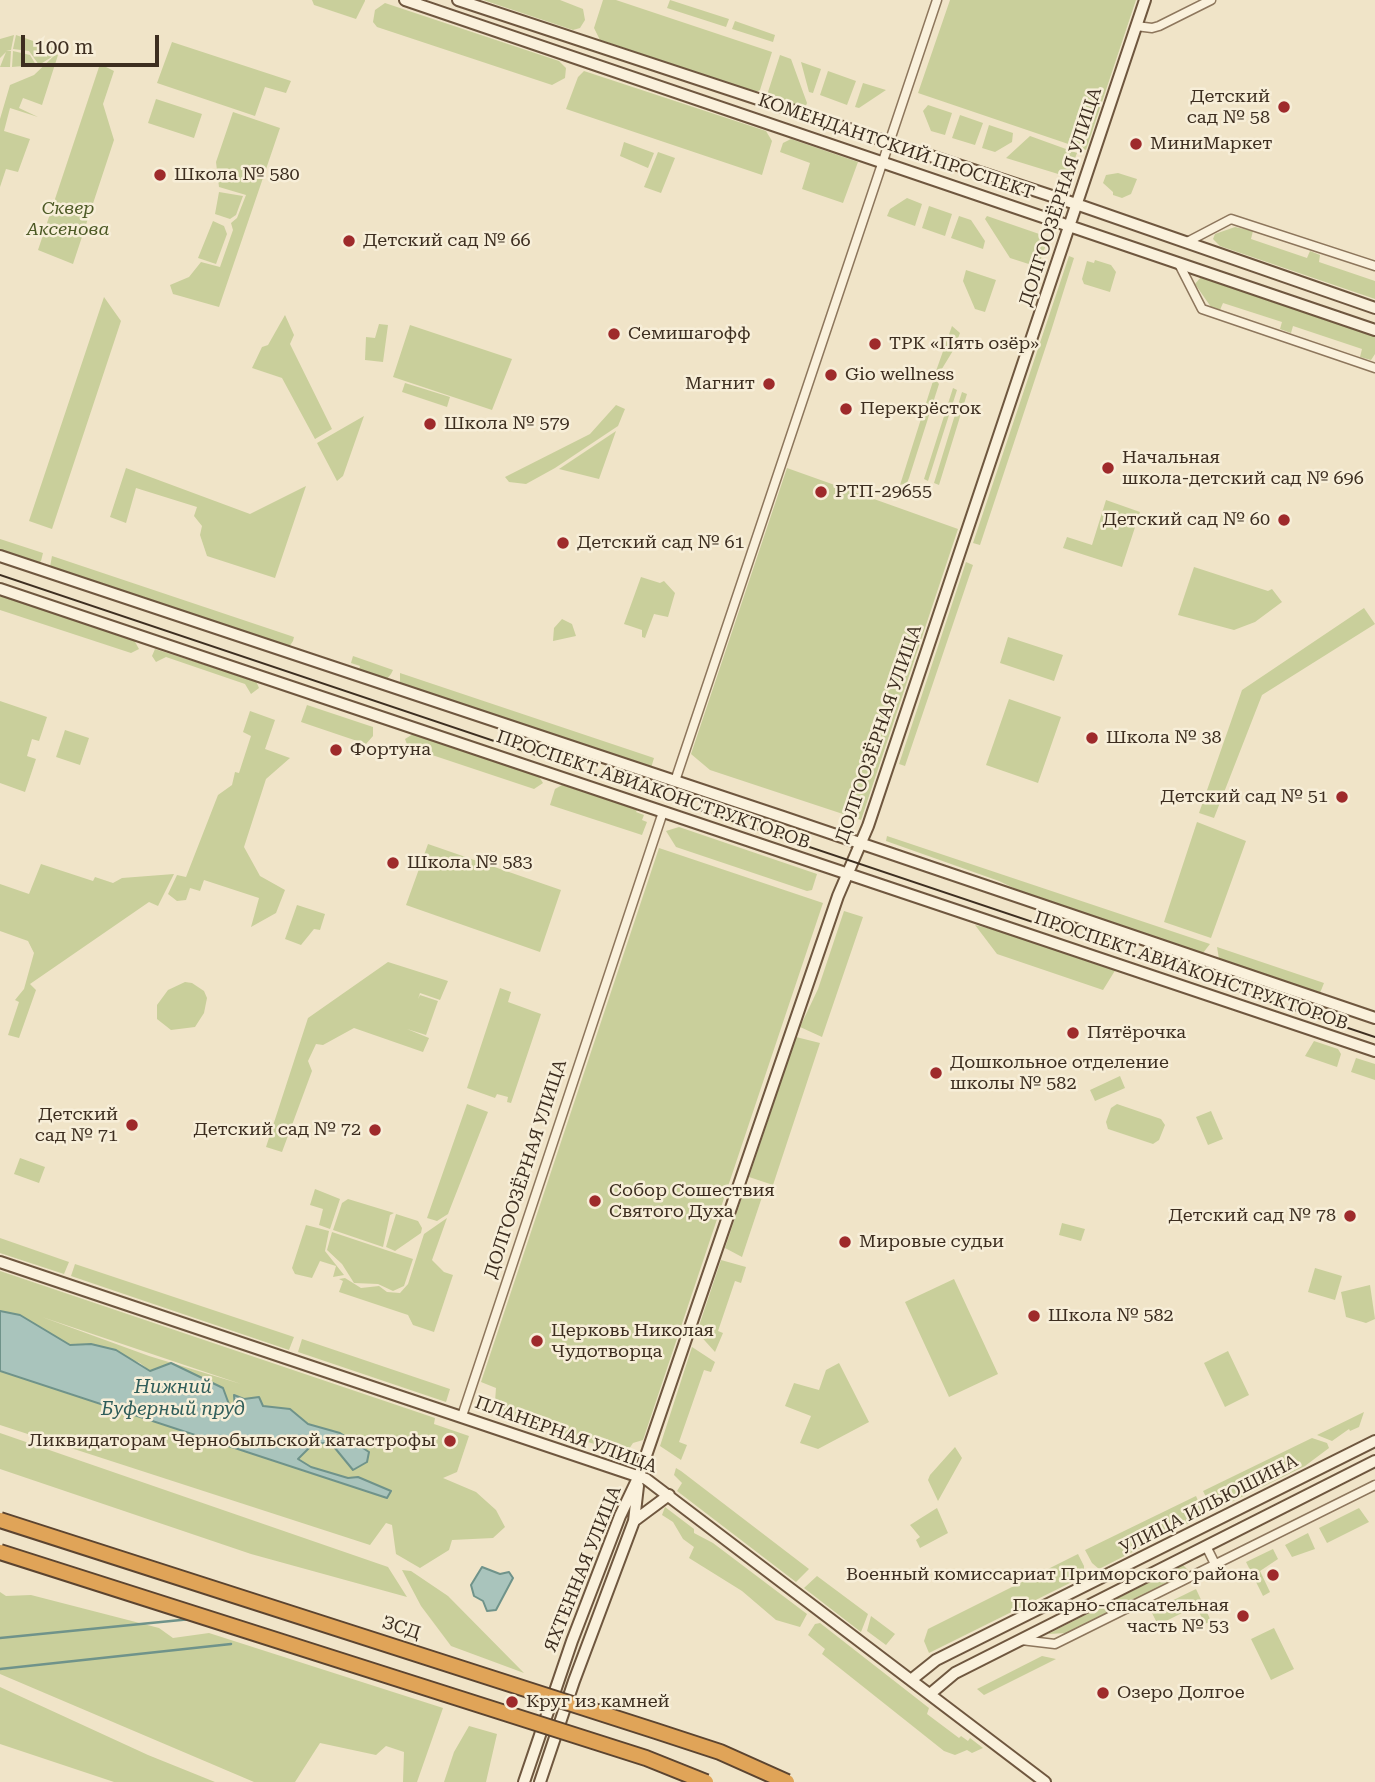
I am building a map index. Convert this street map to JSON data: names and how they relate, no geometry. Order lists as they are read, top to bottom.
{
  "streets": {
    "highway": ["ЗСД"],
    "main road": [
      "КОМЕНДАНТСКИЙ ПРОСПЕКТ",
      "ДОЛГООЗЁРНАЯ УЛИЦА",
      "ПРОСПЕКТ АВИАКОНСТРУКТОРОВ",
      "ПЛАНЕРНАЯ УЛИЦА",
      "УЛИЦА ИЛЬЮШИНА",
      "ЯХТЕННАЯ УЛИЦА"
    ]
  },
  "crossings": [
    ["КОМЕНДАНТСКИЙ ПРОСПЕКТ", "ДОЛГООЗЁРНАЯ УЛИЦА"],
    ["ДОЛГООЗЁРНАЯ УЛИЦА", "ПРОСПЕКТ АВИАКОНСТРУКТОРОВ"],
    ["ДОЛГООЗЁРНАЯ УЛИЦА", "ПЛАНЕРНАЯ УЛИЦА"],
    ["ДОЛГООЗЁРНАЯ УЛИЦА", "ЯХТЕННАЯ УЛИЦА"],
    ["ПЛАНЕРНАЯ УЛИЦА", "УЛИЦА ИЛЬЮШИНА"],
    ["ПЛАНЕРНАЯ УЛИЦА", "ЯХТЕННАЯ УЛИЦА"]
  ],
  "water": ["Нижний Буферный пруд"],
  "parks": ["Сквер Аксенова"],
  "places": [
    "Детский сад № 58",
    "МиниМаркет",
    "Школа № 580",
    "Детский сад № 66",
    "Семишагофф",
    "ТРК «Пять озёр»",
    "Gio wellness",
    "Магнит",
    "Перекрёсток",
    "Школа № 579",
    "Начальная школа-детский сад № 696",
    "РТП-29655",
    "Детский сад № 60",
    "Детский сад № 61",
    "Школа № 38",
    "Фортуна",
    "Детский сад № 51",
    "Школа № 583",
    "Пятёрочка",
    "Дошкольное отделение школы № 582",
    "Детский сад № 71",
    "Детский сад № 72",
    "Собор Сошествия Святого Духа",
    "Детский сад № 78",
    "Мировые судьи",
    "Школа № 582",
    "Церковь Николая Чудотворца",
    "Ликвидаторам Чернобыльской катастрофы",
    "Военный комиссариат Приморского района",
    "Пожарно-спасательная часть № 53",
    "Озеро Долгое",
    "Круг из камней"
  ],
  "scale_bar": "100 m"
}
